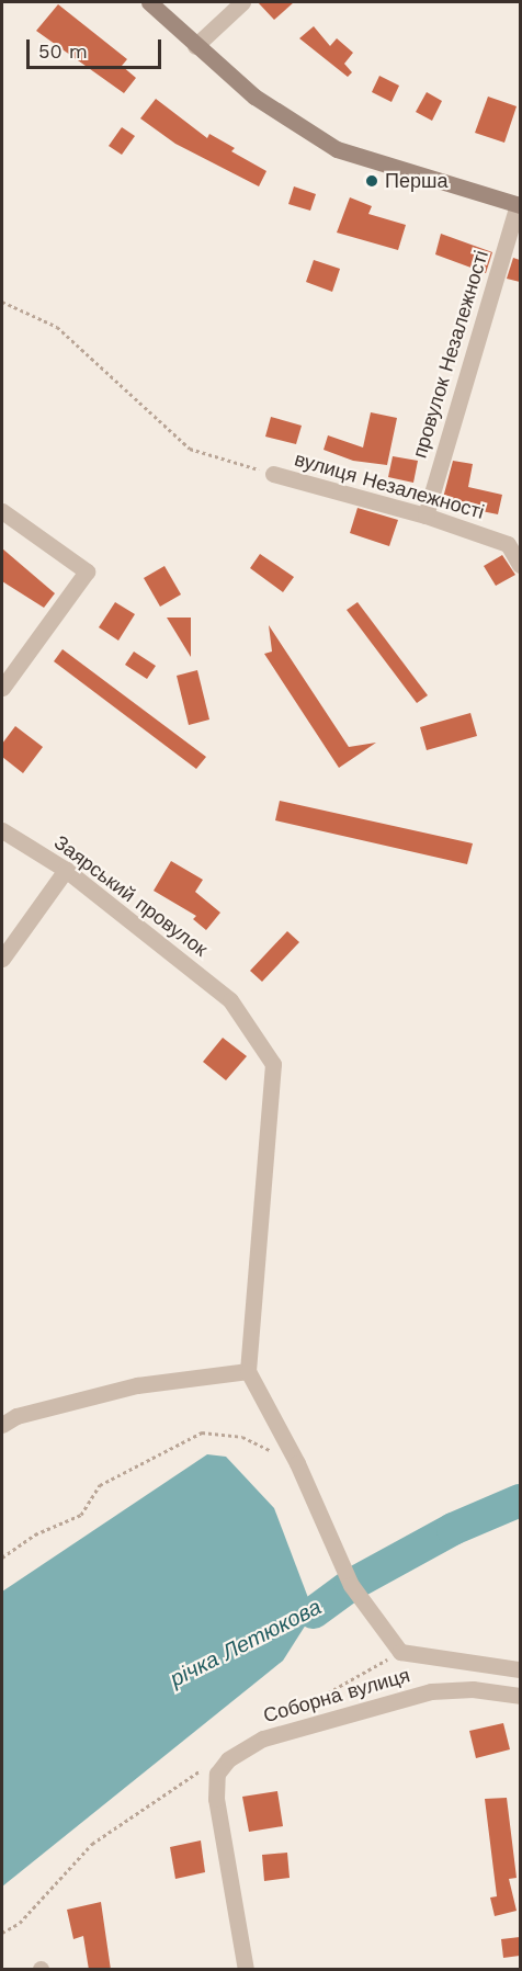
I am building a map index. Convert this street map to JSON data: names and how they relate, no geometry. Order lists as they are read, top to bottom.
{
  "streets": {
    "street": [
      "провулок Незалежності",
      "вулиця Незалежності",
      "Заярський провулок",
      "Соборна вулиця"
    ]
  },
  "crossings": [
    ["провулок Незалежності", "вулиця Незалежності"]
  ],
  "water": ["річка Летюкова"],
  "places": ["Перша"],
  "scale_bar": "50 m"
}
